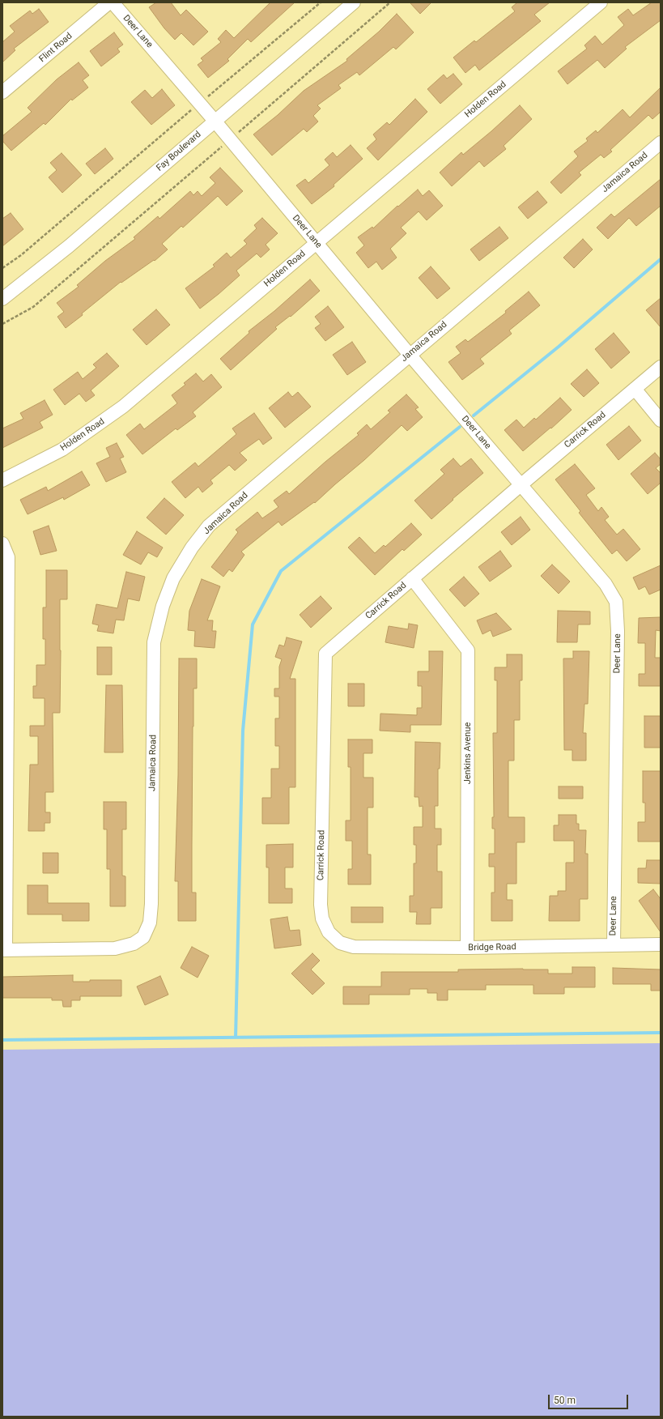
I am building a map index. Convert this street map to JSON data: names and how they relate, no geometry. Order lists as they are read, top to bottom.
{
  "streets": {
    "street": [
      "Deer Lane",
      "Flint Road",
      "Holden Road",
      "Fay Boulevard",
      "Jamaica Road",
      "Carrick Road",
      "Jenkins Avenue",
      "Bridge Road"
    ]
  },
  "crossings": [
    ["Deer Lane", "Holden Road"],
    ["Deer Lane", "Fay Boulevard"],
    ["Deer Lane", "Jamaica Road"],
    ["Deer Lane", "Carrick Road"],
    ["Deer Lane", "Bridge Road"],
    ["Carrick Road", "Jenkins Avenue"],
    ["Carrick Road", "Bridge Road"],
    ["Jenkins Avenue", "Bridge Road"]
  ],
  "scale_bar": "50 m"
}
